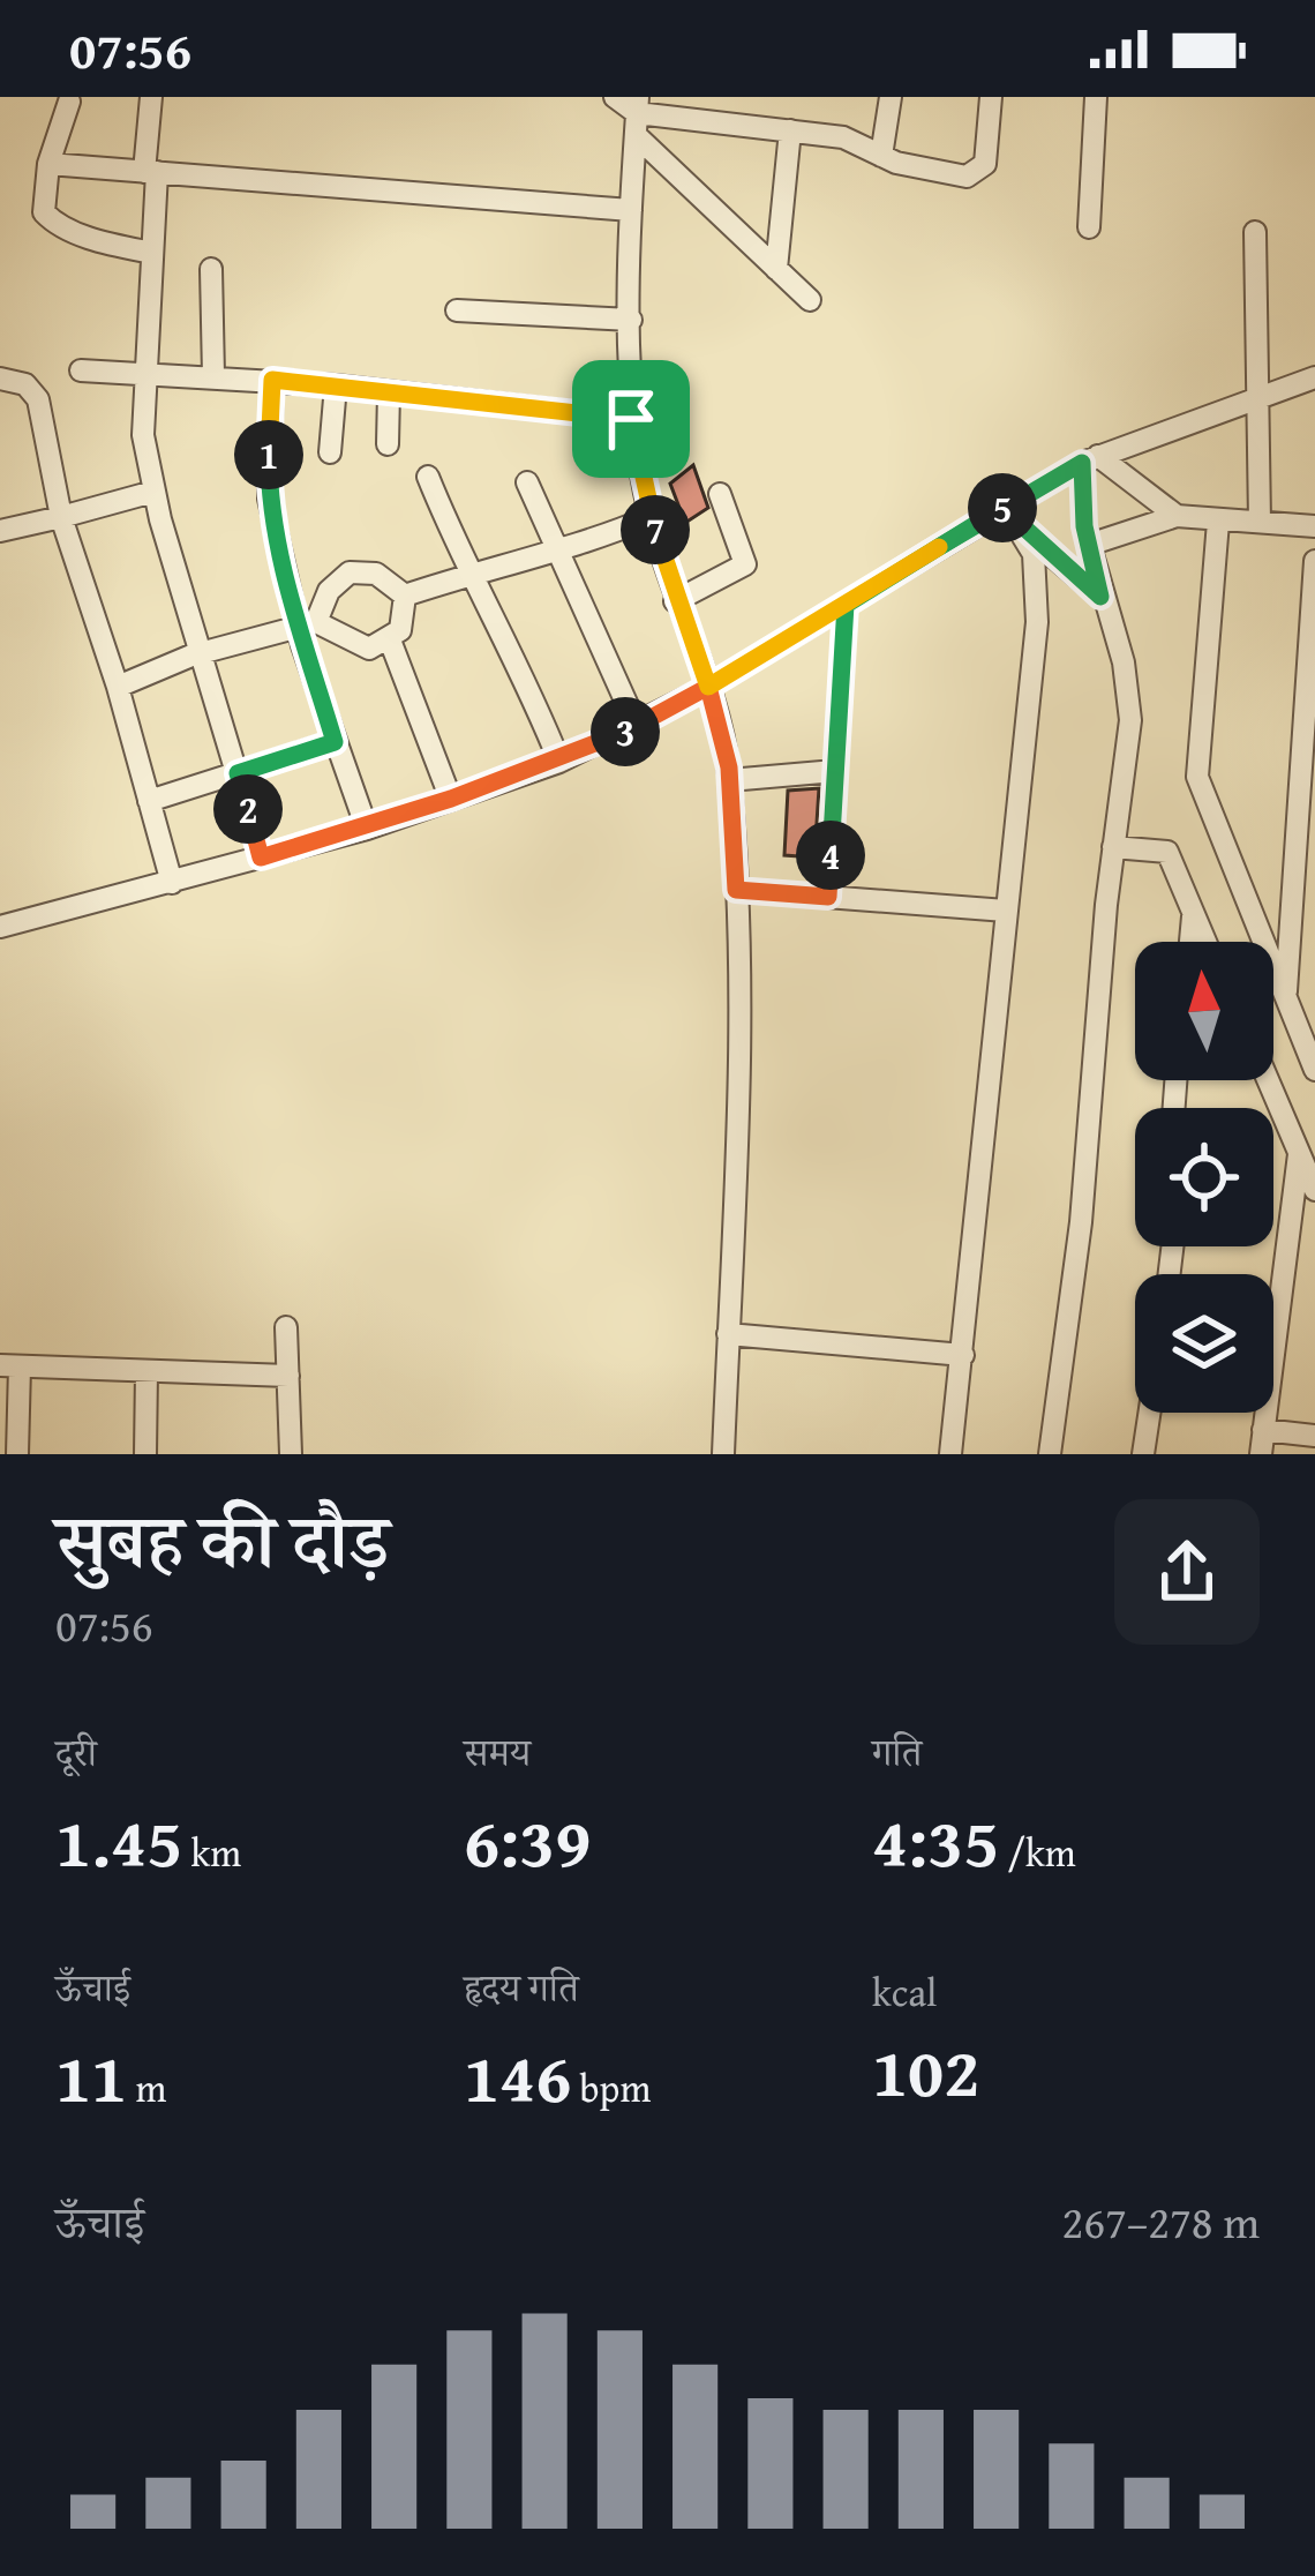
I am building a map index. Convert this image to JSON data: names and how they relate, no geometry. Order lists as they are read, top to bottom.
{
  "north": "top",
  "page": {
    "status": "07:56",
    "pins": [
      "1",
      "5",
      "7",
      "3",
      "2",
      "4"
    ],
    "heading": ["सुबह की दौड़", "07:56"],
    "stats": [
      ["दूरी", "1.45 km"],
      ["समय", "6:39"],
      ["गति", "4:35 /km"],
      ["ऊँचाई", "11 m"],
      ["हृदय गति", "146 bpm"],
      ["kcal", "102"]
    ],
    "chart": ["ऊँचाई", "267–278 m"]
  }
}
